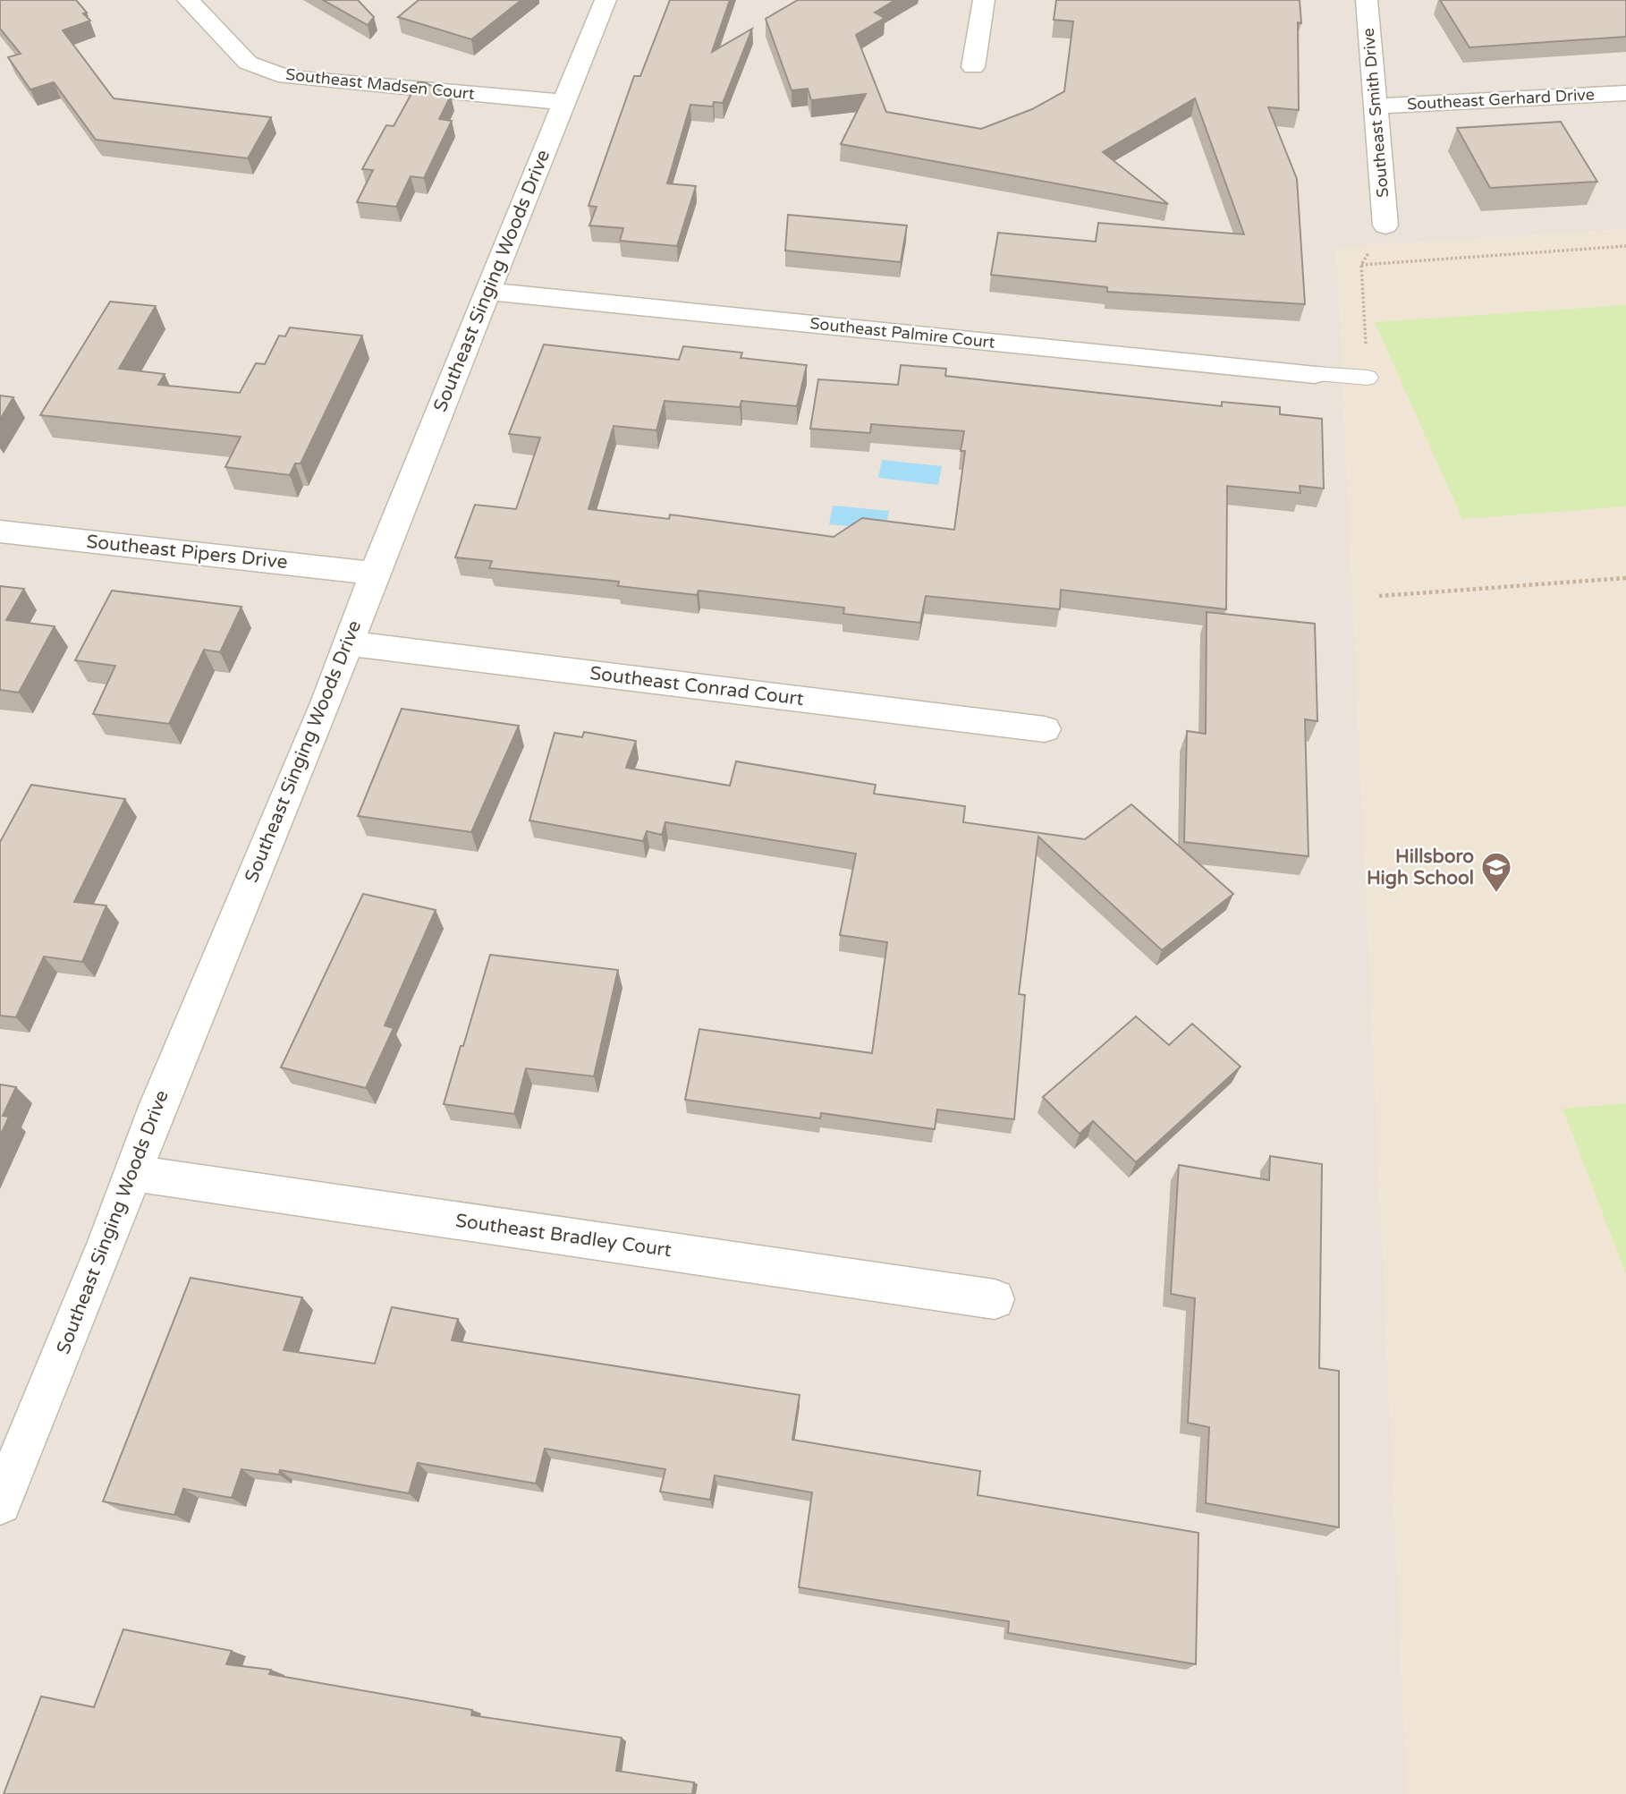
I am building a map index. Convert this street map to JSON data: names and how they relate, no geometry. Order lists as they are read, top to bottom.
{
  "streets": {
    "street": [
      "Southeast Madsen Court",
      "Southeast Gerhard Drive",
      "Southeast Smith Drive",
      "Southeast Singing Woods Drive",
      "Southeast Palmire Court",
      "Southeast Pipers Drive",
      "Southeast Conrad Court",
      "Southeast Bradley Court"
    ]
  },
  "crossings": [
    ["Southeast Madsen Court", "Southeast Singing Woods Drive"],
    ["Southeast Gerhard Drive", "Southeast Smith Drive"],
    ["Southeast Singing Woods Drive", "Southeast Palmire Court"],
    ["Southeast Singing Woods Drive", "Southeast Pipers Drive"],
    ["Southeast Singing Woods Drive", "Southeast Conrad Court"],
    ["Southeast Singing Woods Drive", "Southeast Bradley Court"]
  ],
  "places": {
    "school or university": ["Hillsboro High School"]
  }
}
